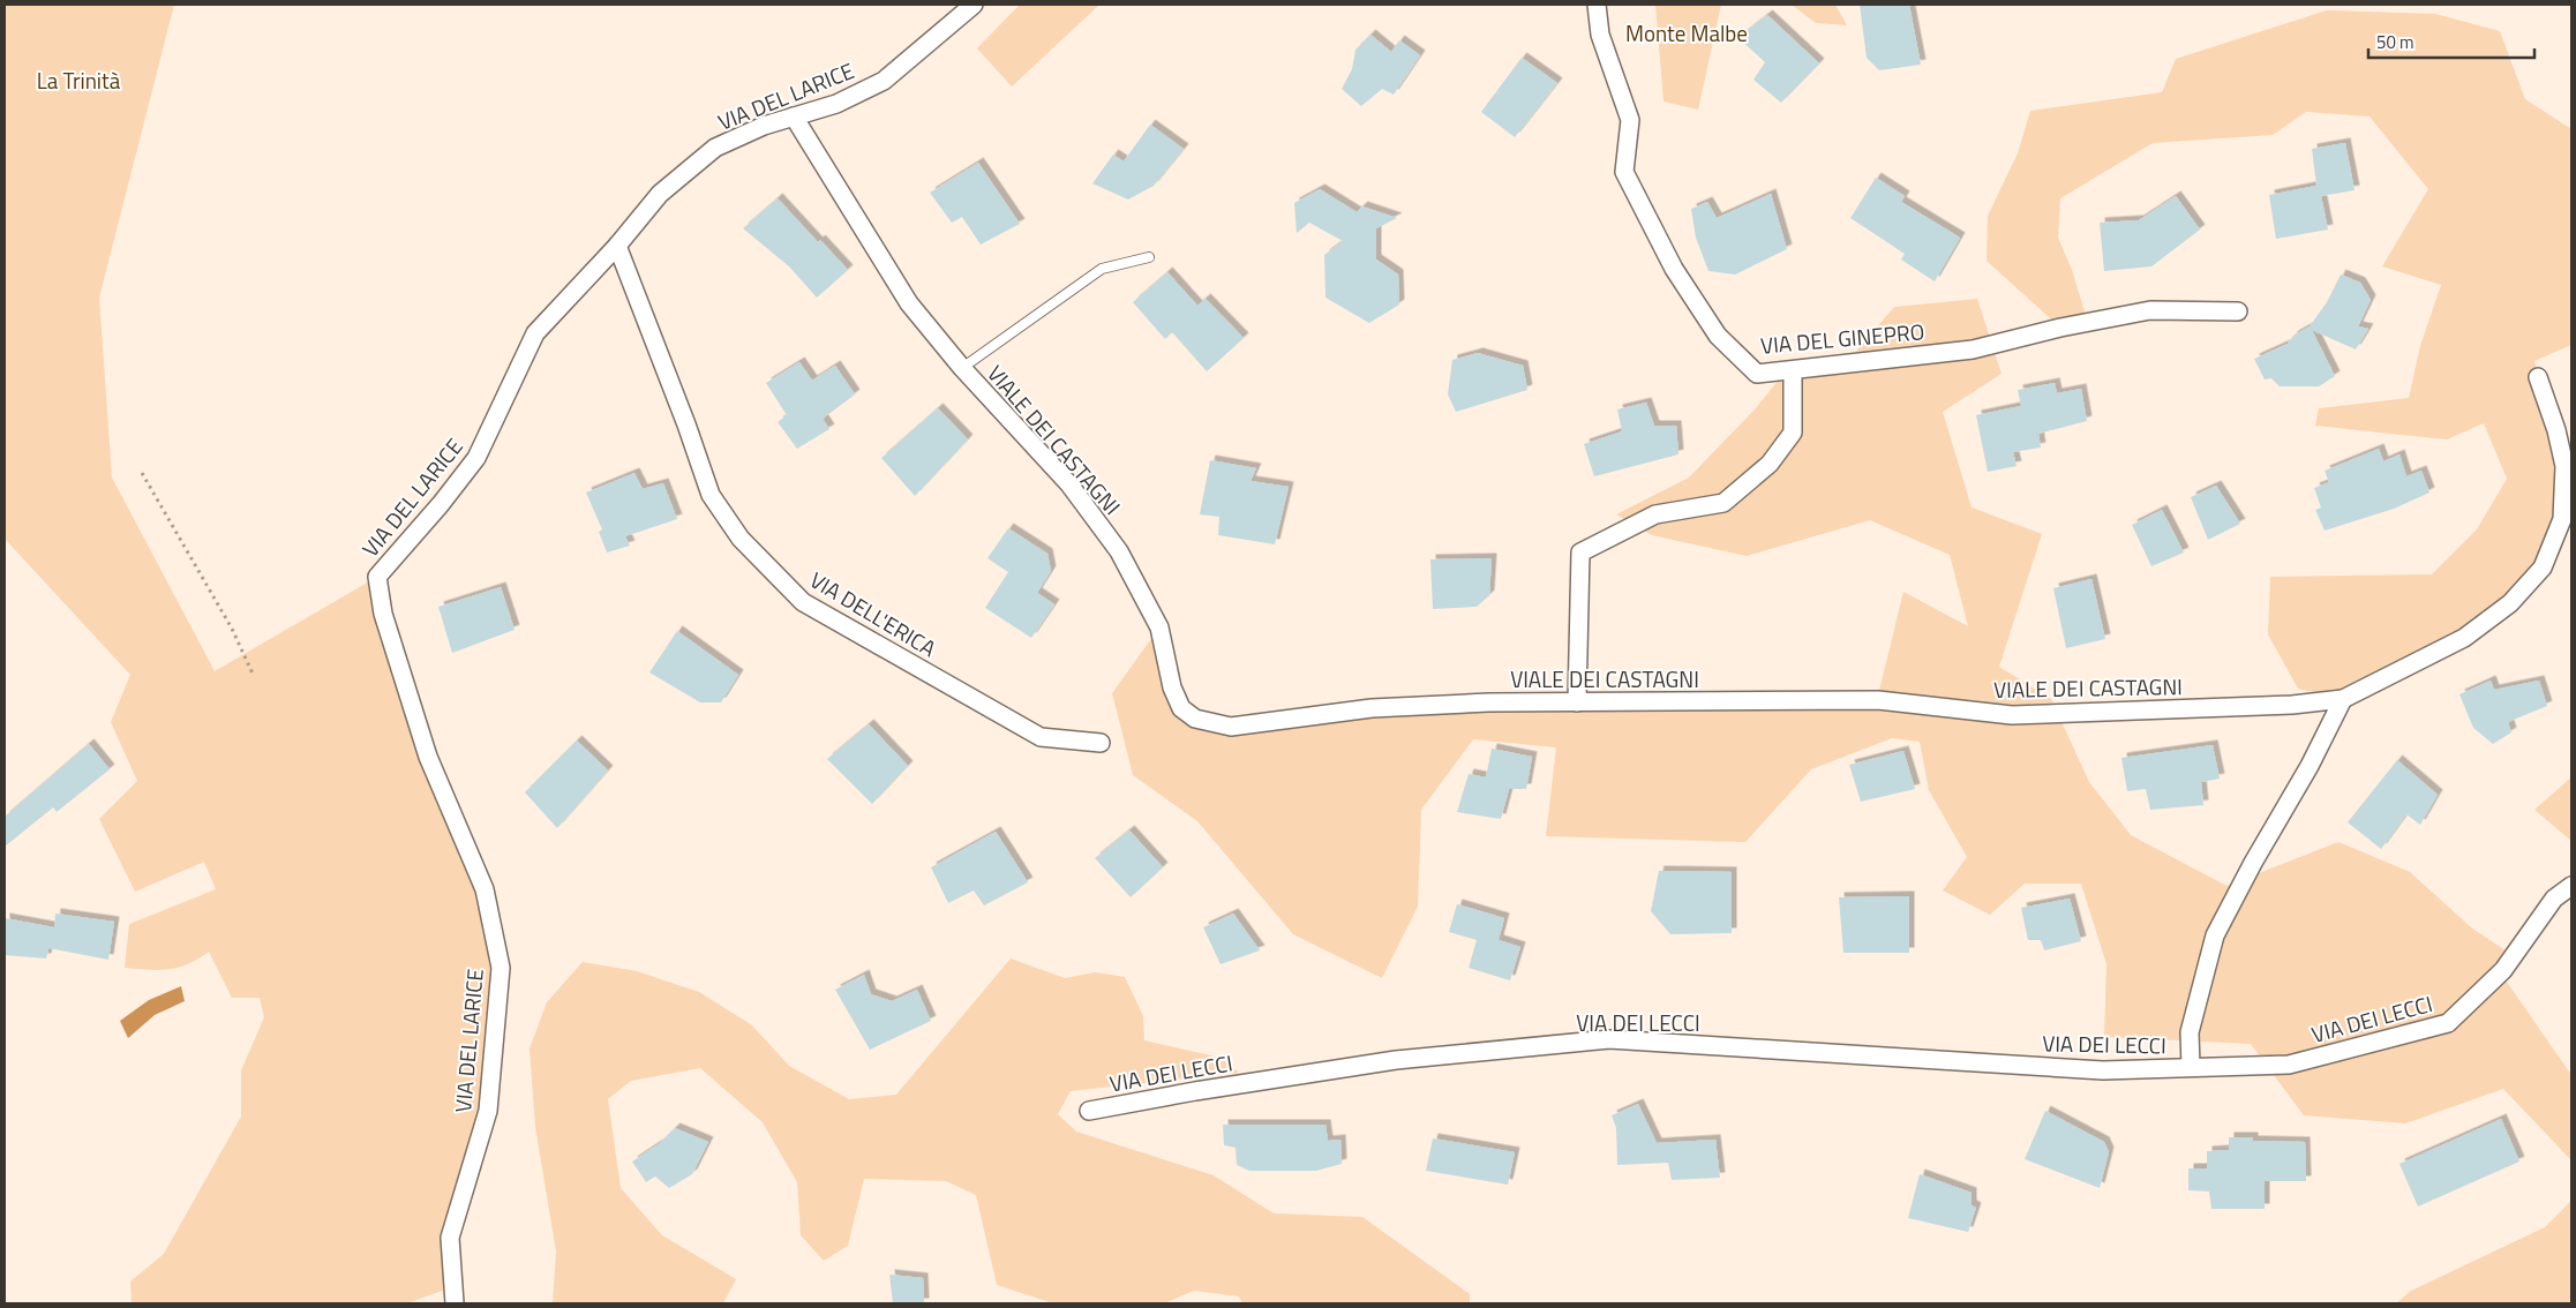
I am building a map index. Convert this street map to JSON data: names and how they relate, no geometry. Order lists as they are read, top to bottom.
{
  "streets": {
    "street": [
      "VIA DEL LARICE",
      "VIA DEL GINEPRO",
      "VIALE DEI CASTAGNI",
      "VIA DELL'ERICA",
      "VIA DEI LECCI"
    ]
  },
  "crossings": [
    ["VIA DEL LARICE", "VIALE DEI CASTAGNI"],
    ["VIA DEL LARICE", "VIA DELL'ERICA"]
  ],
  "parks": ["Monte Malbe", "La Trinità"],
  "scale_bar": "50 m"
}
